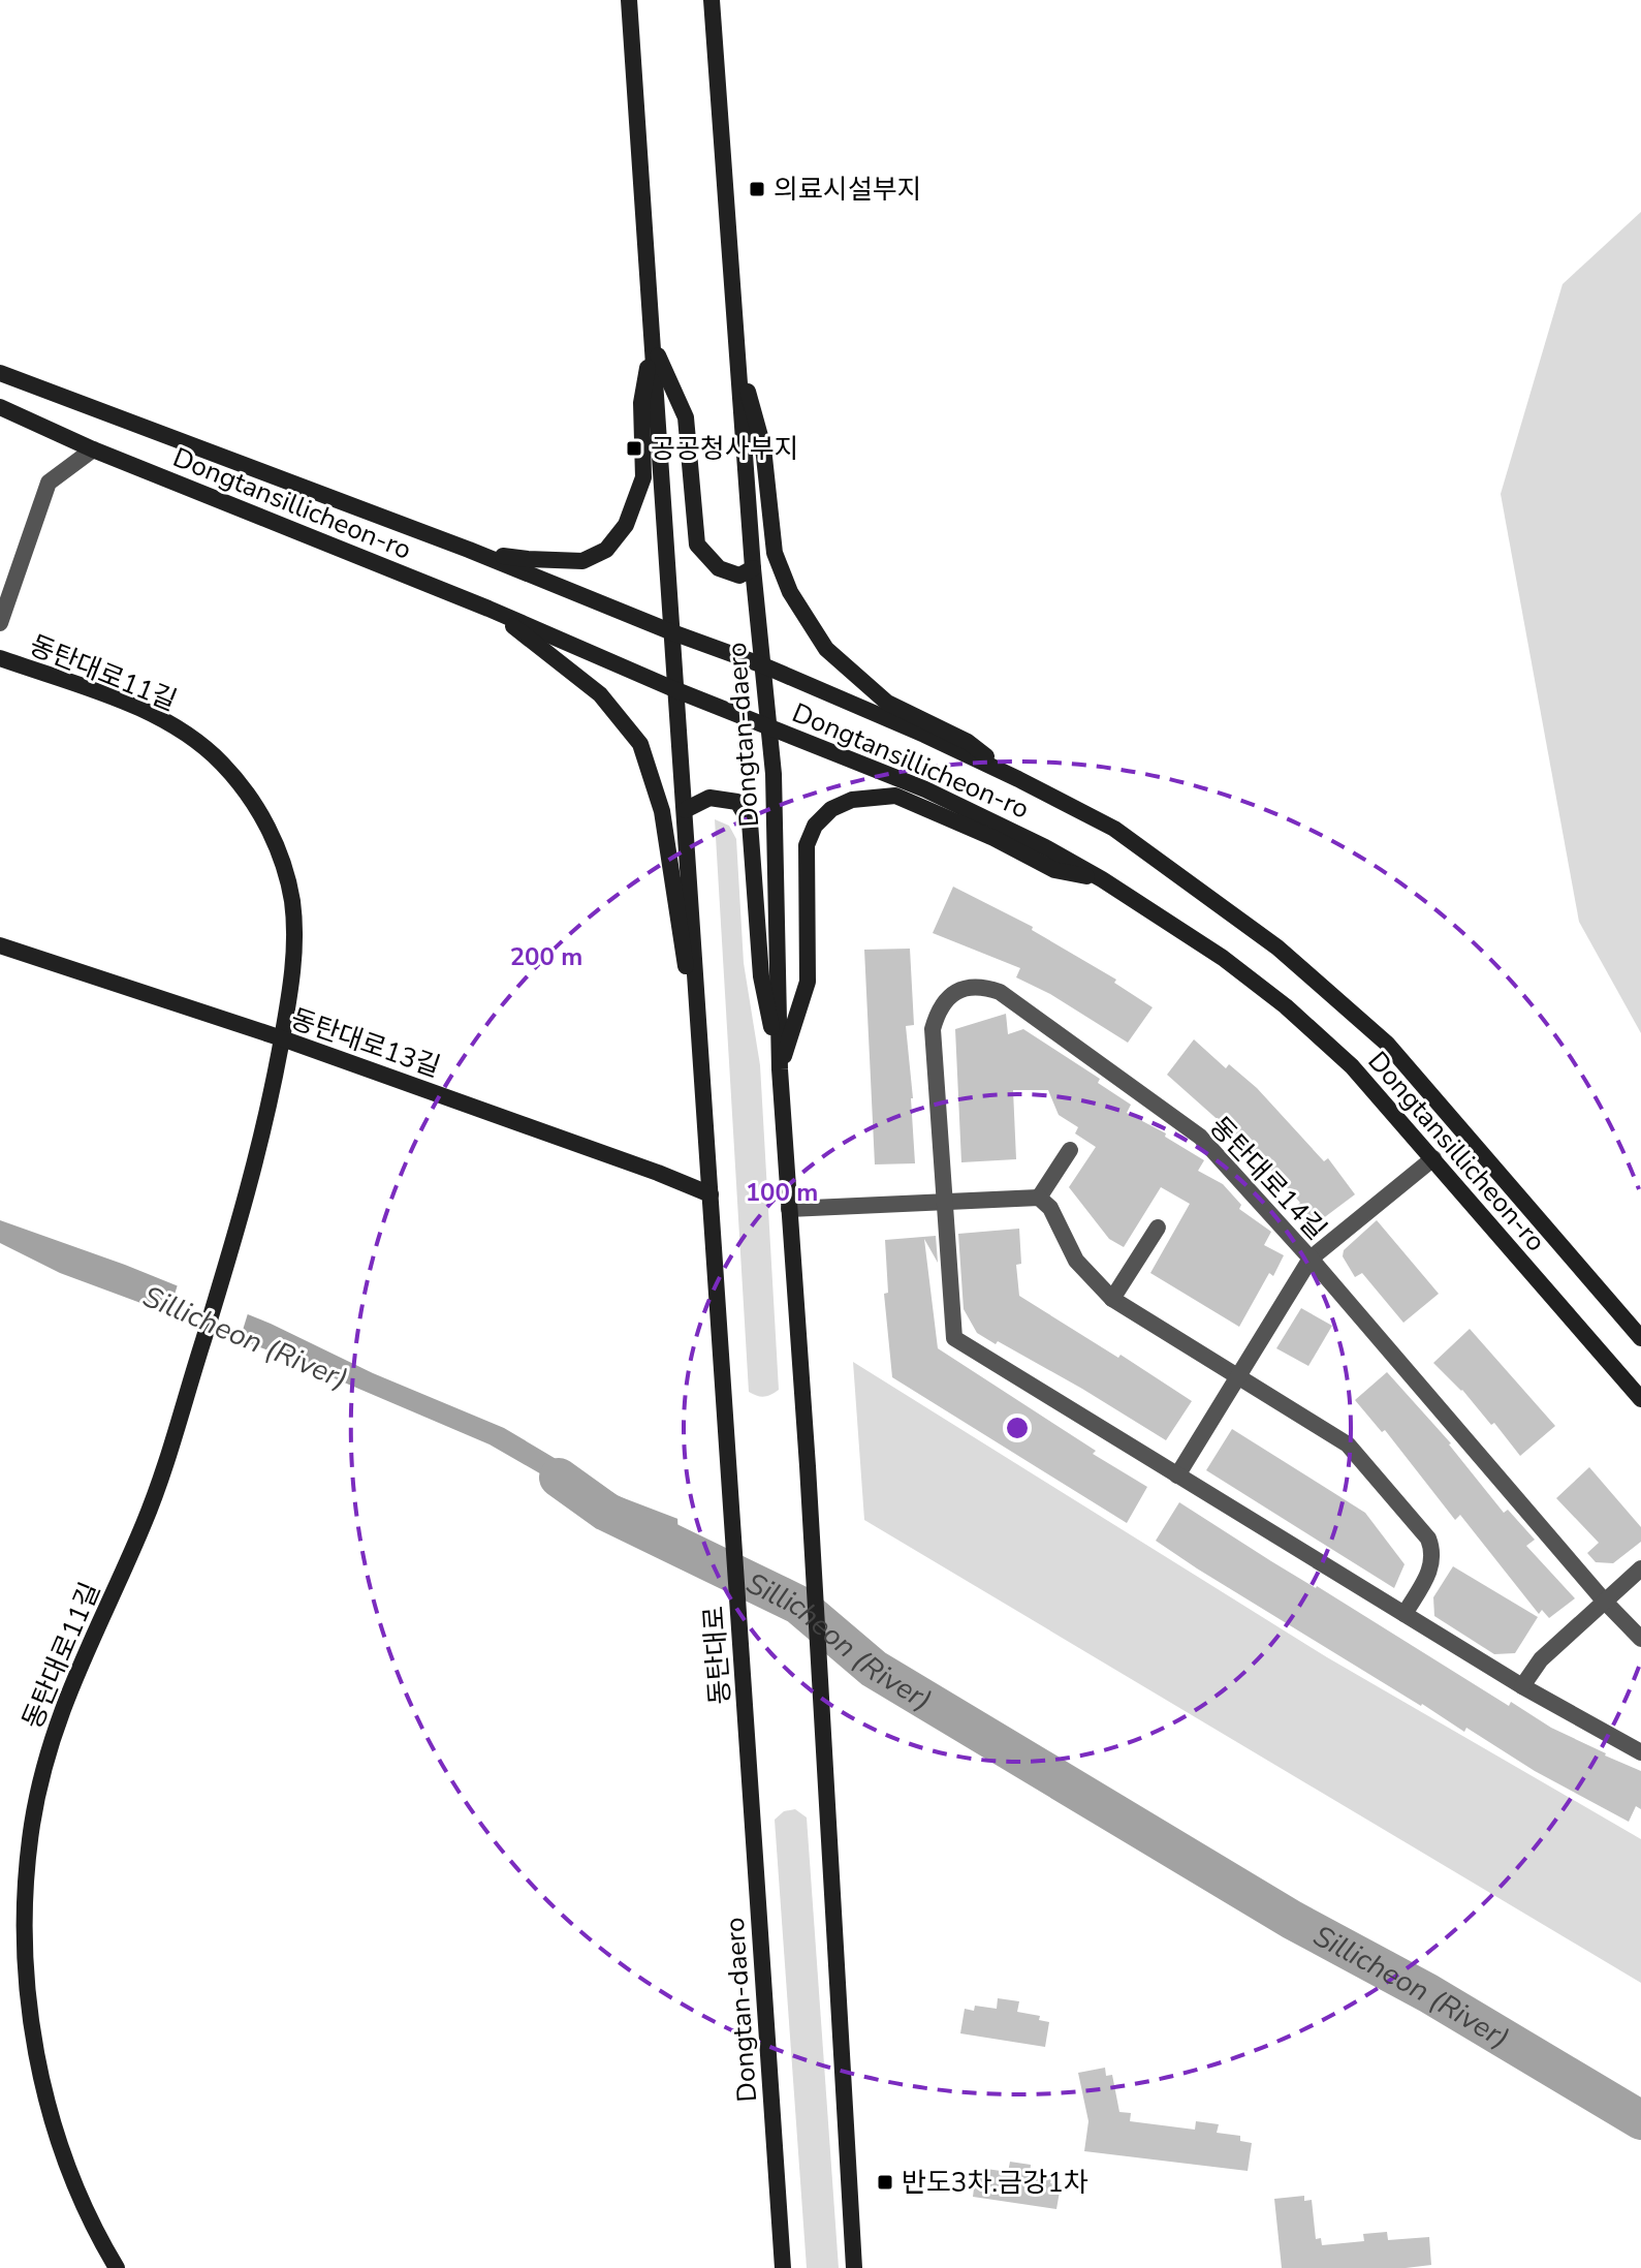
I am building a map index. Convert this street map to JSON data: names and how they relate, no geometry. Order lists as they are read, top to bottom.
{
  "streets": {
    "main road": [
      "Dongtansillicheon-ro",
      "동탄대로11길",
      "Dongtan-daero",
      "동탄대로13길",
      "동탄대로"
    ],
    "street": ["동탄대로14길"]
  },
  "crossings": [
    ["Dongtansillicheon-ro", "Dongtan-daero"],
    ["동탄대로11길", "동탄대로13길"],
    ["Dongtan-daero", "동탄대로"],
    ["동탄대로13길", "동탄대로"]
  ],
  "water": ["Sillicheon (River)"],
  "places": {
    "transit": ["의료시설부지", "공공청사부지", "반도3차.금강1차"]
  },
  "rings": ["200 m", "100 m"]
}
